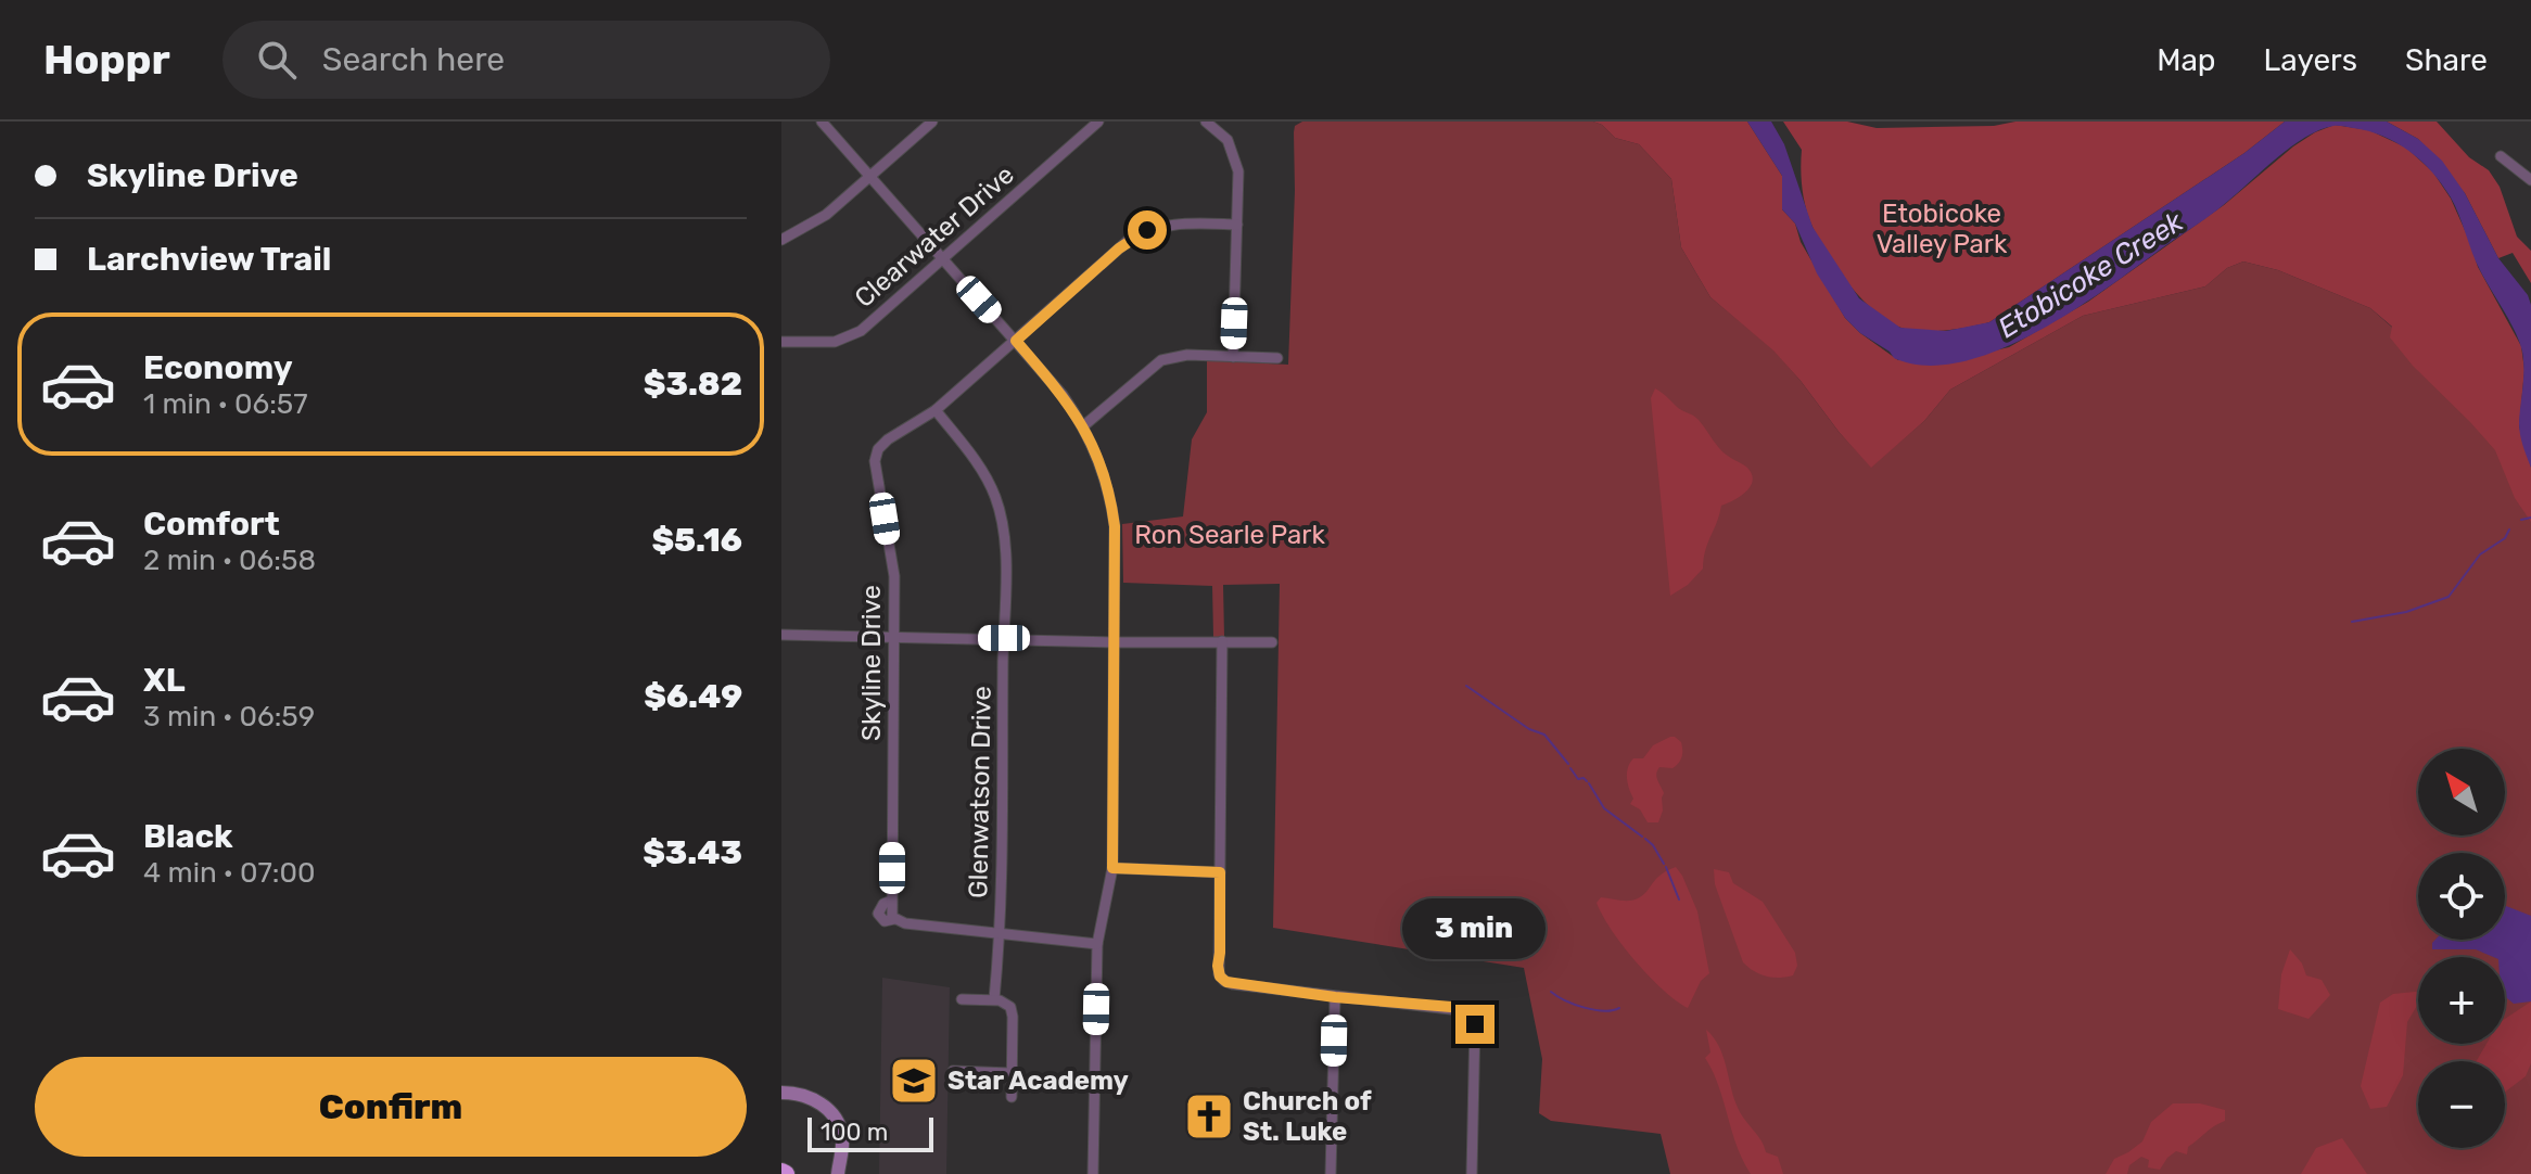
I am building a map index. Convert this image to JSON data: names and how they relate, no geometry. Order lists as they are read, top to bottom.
{
  "streets": {
    "street": ["Clearwater Drive", "Skyline Drive", "Glenwatson Drive"]
  },
  "crossings": [
    ["Skyline Drive", "Glenwatson Drive"]
  ],
  "water": ["Etobicoke Creek"],
  "parks": ["Etobicoke Valley Park", "Ron Searle Park"],
  "places": {
    "school or university": ["Star Academy"],
    "church": ["Church of St. Luke"]
  },
  "scale_bar": "100 m",
  "north": "top left",
  "page": {
    "header": "Hoppr",
    "search": "Search here",
    "nav": ["Map", "Layers", "Share"],
    "banner": ["Skyline Drive", "Larchview Trail"],
    "list": [
      {
        "name": "Economy",
        "note": "1 min · 06:57",
        "value": "$3.82"
      },
      {
        "name": "Comfort",
        "note": "2 min · 06:58",
        "value": "$5.16"
      },
      {
        "name": "XL",
        "note": "3 min · 06:59",
        "value": "$6.49"
      },
      {
        "name": "Black",
        "note": "4 min · 07:00",
        "value": "$3.43"
      }
    ],
    "map_buttons": ["+", "−"],
    "bubble": "3 min",
    "buttons": "Confirm",
    "scale": "100 m"
  }
}
